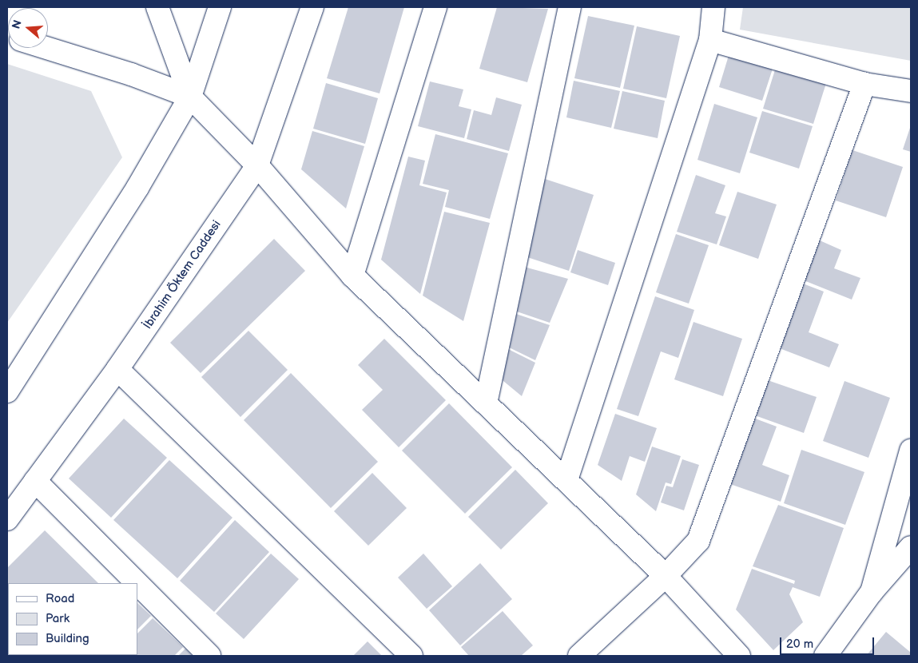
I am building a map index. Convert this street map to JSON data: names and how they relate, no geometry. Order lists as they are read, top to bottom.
{
  "streets": {
    "street": ["İbrahim Öktem Caddesi"]
  },
  "legend": ["Road", "Park", "Building"],
  "scale_bar": "20 m",
  "north": "left"
}
